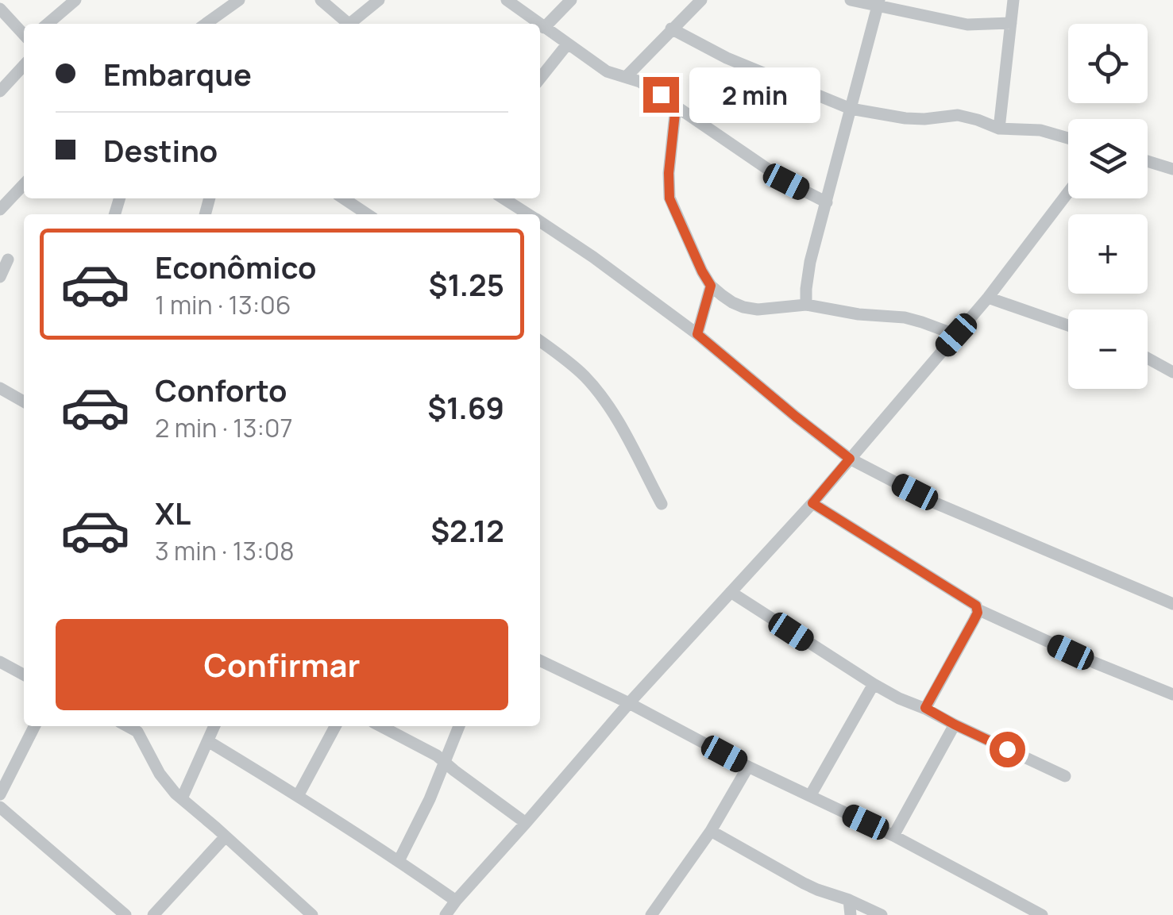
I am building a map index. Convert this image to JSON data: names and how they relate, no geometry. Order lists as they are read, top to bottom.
{
  "page": {
    "map_buttons": ["+", "−"],
    "banner": ["Embarque", "Destino"],
    "bubble": "2 min",
    "list": [
      {
        "name": "Econômico",
        "note": "1 min · 13:06",
        "value": "$1.25"
      },
      {
        "name": "Conforto",
        "note": "2 min · 13:07",
        "value": "$1.69"
      },
      {
        "name": "XL",
        "note": "3 min · 13:08",
        "value": "$2.12"
      }
    ],
    "buttons": "Confirmar"
  }
}
